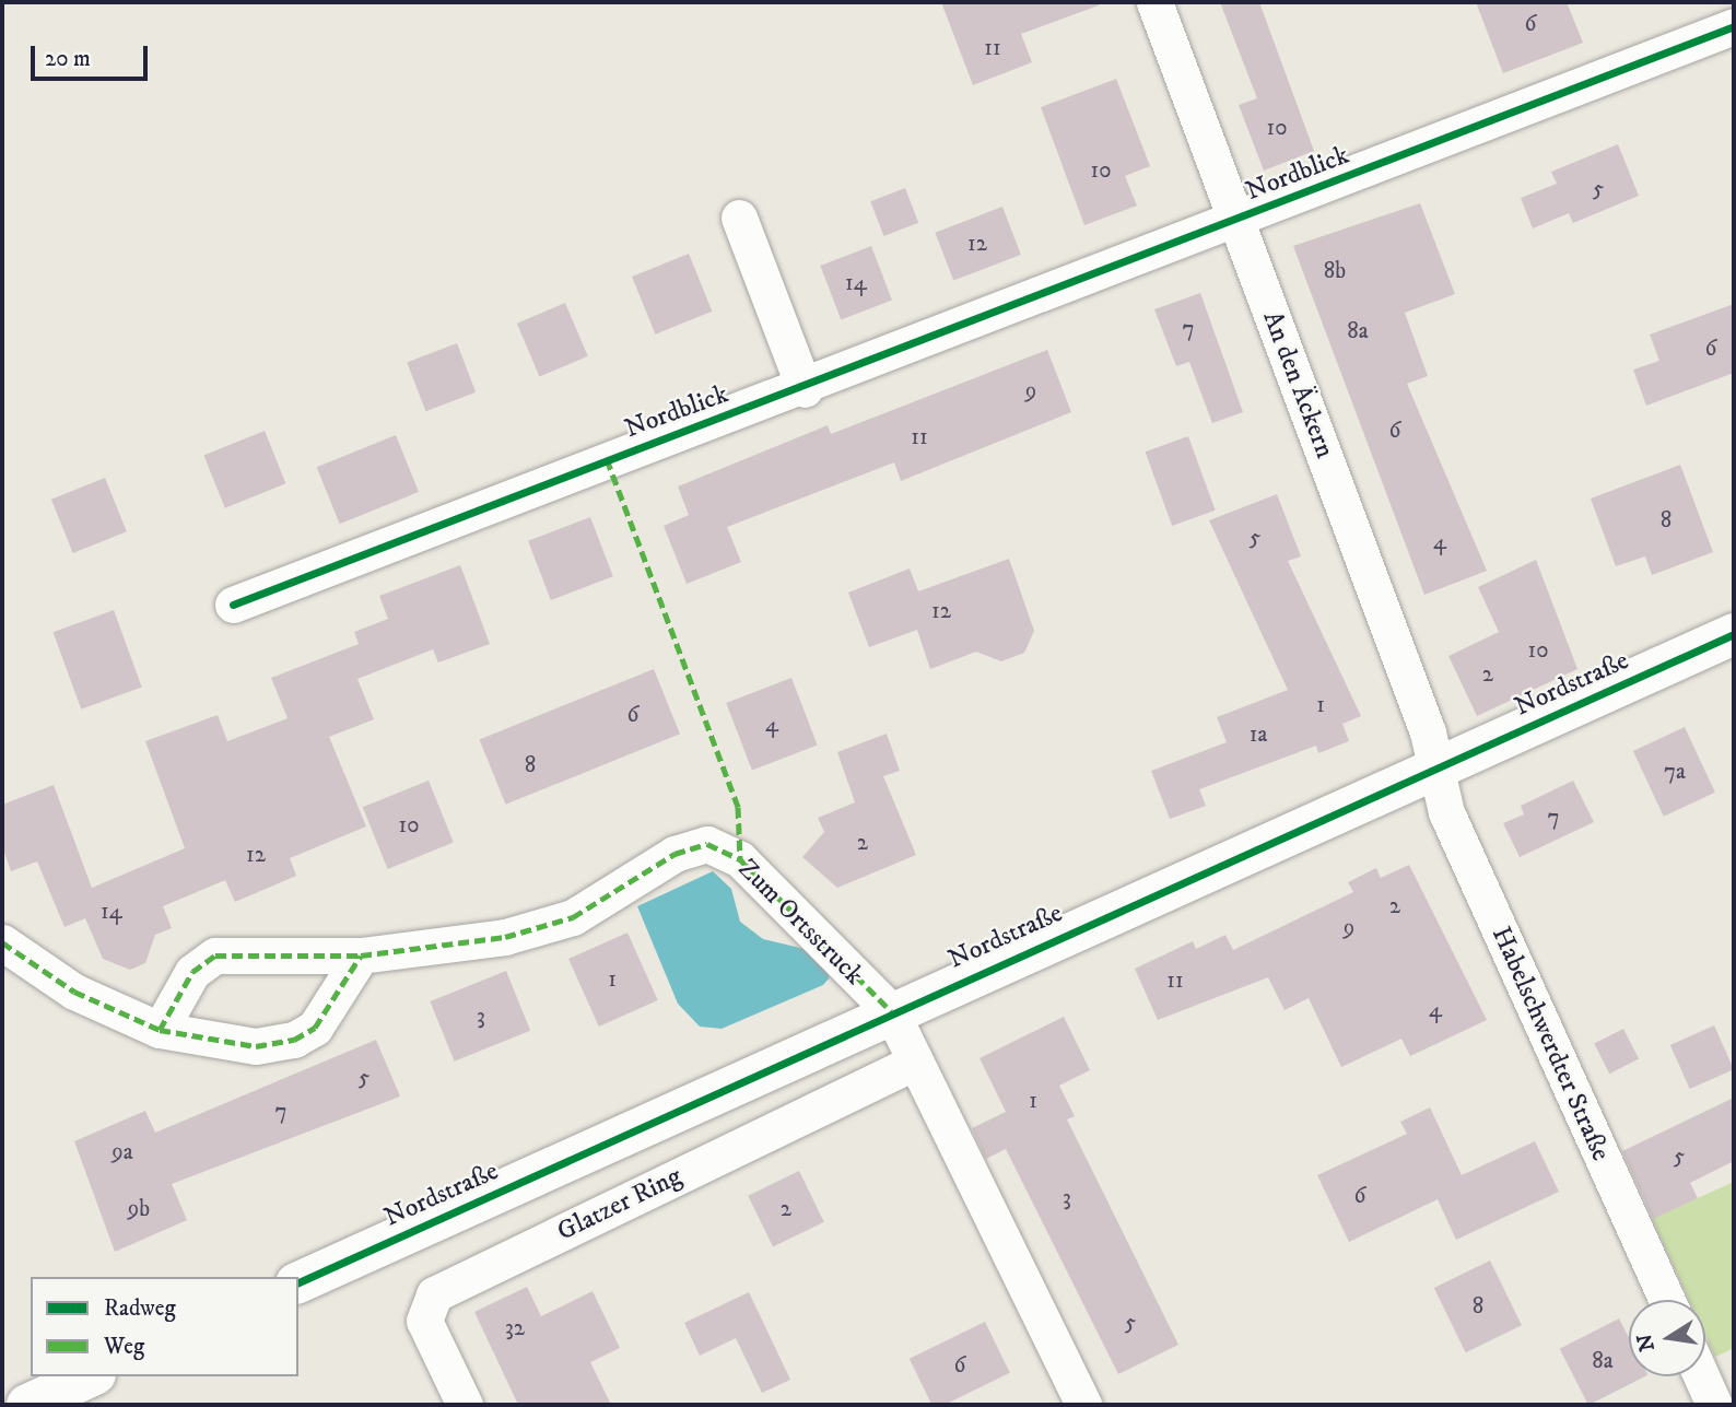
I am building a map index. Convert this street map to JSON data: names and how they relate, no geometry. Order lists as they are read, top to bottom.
{
  "streets": {
    "street": [
      "Nordblick",
      "An den Äckern",
      "Nordstraße",
      "Zum Ortsstruck",
      "Habelschwerdter Straße",
      "Glatzer Ring"
    ]
  },
  "crossings": [
    ["Nordblick", "An den Äckern"],
    ["An den Äckern", "Nordstraße"],
    ["An den Äckern", "Habelschwerdter Straße"],
    ["Nordstraße", "Zum Ortsstruck"],
    ["Nordstraße", "Habelschwerdter Straße"]
  ],
  "house_numbers": [
    "6",
    "11",
    "10",
    "10",
    "5",
    "12",
    "8b",
    "14",
    "7",
    "8a",
    "6",
    "9",
    "6",
    "11",
    "8",
    "5",
    "4",
    "12",
    "10",
    "2",
    "1",
    "6",
    "4",
    "1a",
    "8",
    "7a",
    "7",
    "10",
    "2",
    "12",
    "2",
    "14",
    "9",
    "1",
    "11",
    "4",
    "3",
    "5",
    "1",
    "7",
    "9a",
    "5",
    "6",
    "3",
    "9b",
    "2",
    "8",
    "5",
    "32",
    "8a",
    "6"
  ],
  "legend": ["Radweg", "Weg"],
  "scale_bar": "20 m",
  "north": "left"
}
